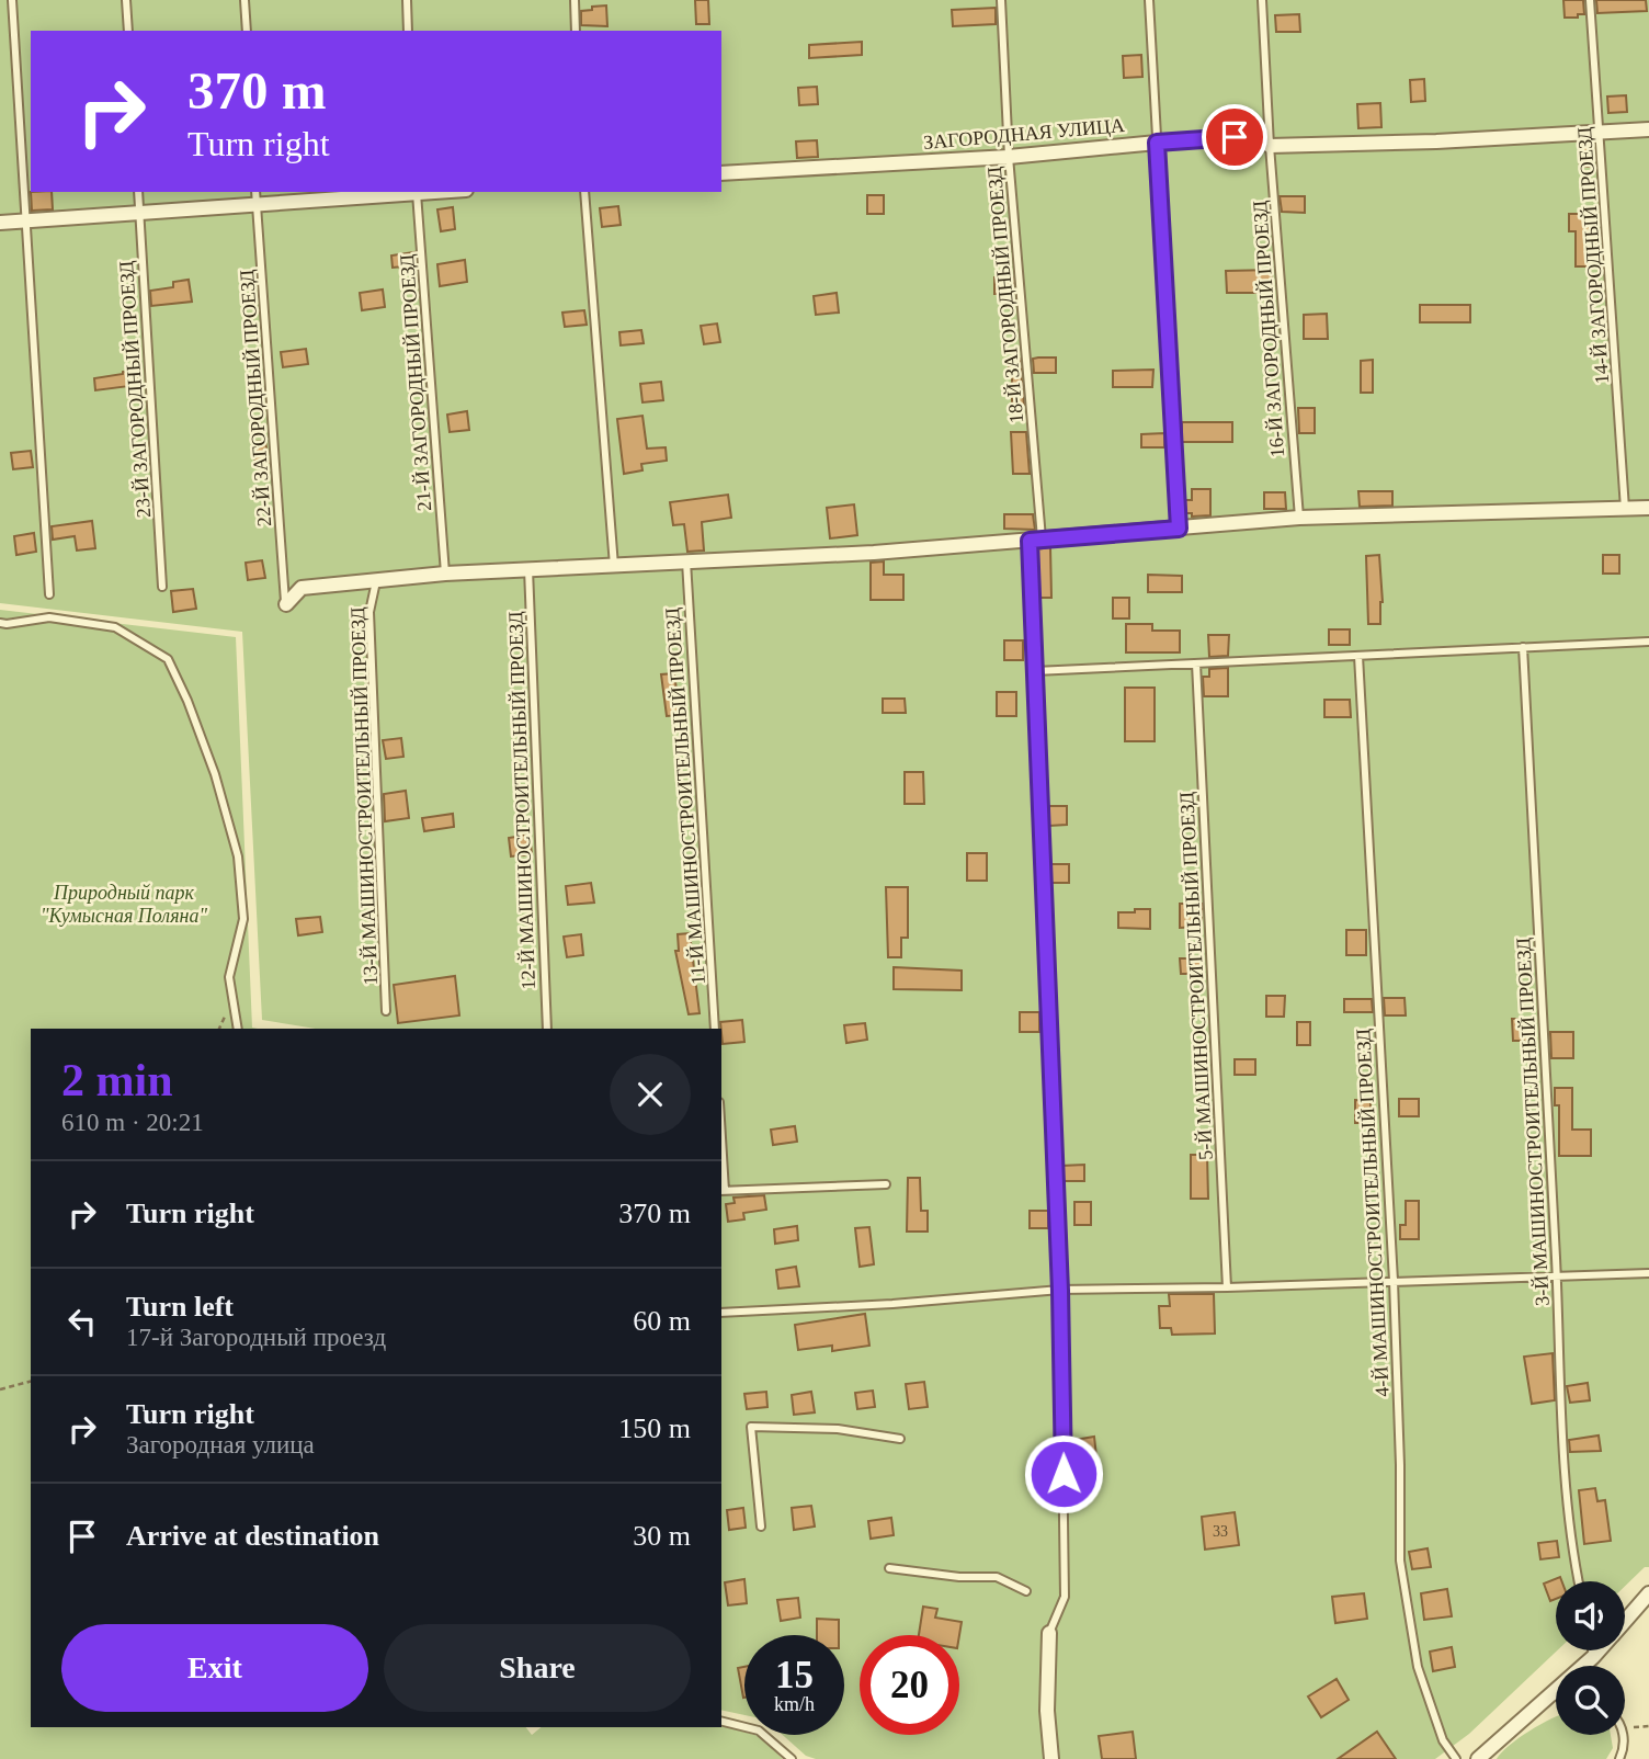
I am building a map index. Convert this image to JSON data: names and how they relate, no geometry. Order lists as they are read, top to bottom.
{
  "streets": {
    "street": ["ЗАГОРОДНАЯ УЛИЦА"],
    "lane": [
      "14-Й ЗАГОРОДНЫЙ ПРОЕЗД",
      "18-Й ЗАГОРОДНЫЙ ПРОЕЗД",
      "16-Й ЗАГОРОДНЫЙ ПРОЕЗД",
      "21-Й ЗАГОРОДНЫЙ ПРОЕЗД",
      "23-Й ЗАГОРОДНЫЙ ПРОЕЗД",
      "22-Й ЗАГОРОДНЫЙ ПРОЕЗД",
      "13-Й МАШИНОСТРОИТЕЛЬНЫЙ ПРОЕЗД",
      "11-Й МАШИНОСТРОИТЕЛЬНЫЙ ПРОЕЗД",
      "12-Й МАШИНОСТРОИТЕЛЬНЫЙ ПРОЕЗД",
      "5-Й МАШИНОСТРОИТЕЛЬНЫЙ ПРОЕЗД",
      "3-Й МАШИНОСТРОИТЕЛЬНЫЙ ПРОЕЗД",
      "4-Й МАШИНОСТРОИТЕЛЬНЫЙ ПРОЕЗД"
    ]
  },
  "crossings": [
    ["ЗАГОРОДНАЯ УЛИЦА", "14-Й ЗАГОРОДНЫЙ ПРОЕЗД"],
    ["ЗАГОРОДНАЯ УЛИЦА", "18-Й ЗАГОРОДНЫЙ ПРОЕЗД"],
    ["ЗАГОРОДНАЯ УЛИЦА", "16-Й ЗАГОРОДНЫЙ ПРОЕЗД"]
  ],
  "parks": ["Природный парк \"Кумысная Поляна\""],
  "house_numbers": ["33"],
  "page": {
    "turn": ["370 m", "Turn right"],
    "heading": ["2 min", "610 m · 20:21"],
    "list": [
      {
        "name": "Turn right",
        "value": "370 m"
      },
      {
        "name": "Turn left",
        "note": "17-й Загородный проезд",
        "value": "60 m"
      },
      {
        "name": "Turn right",
        "note": "Загородная улица",
        "value": "150 m"
      },
      {
        "name": "Arrive at destination",
        "value": "30 m"
      }
    ],
    "buttons": ["Exit", "Share"],
    "speed": "15 km/h",
    "limit": "20"
  }
}
